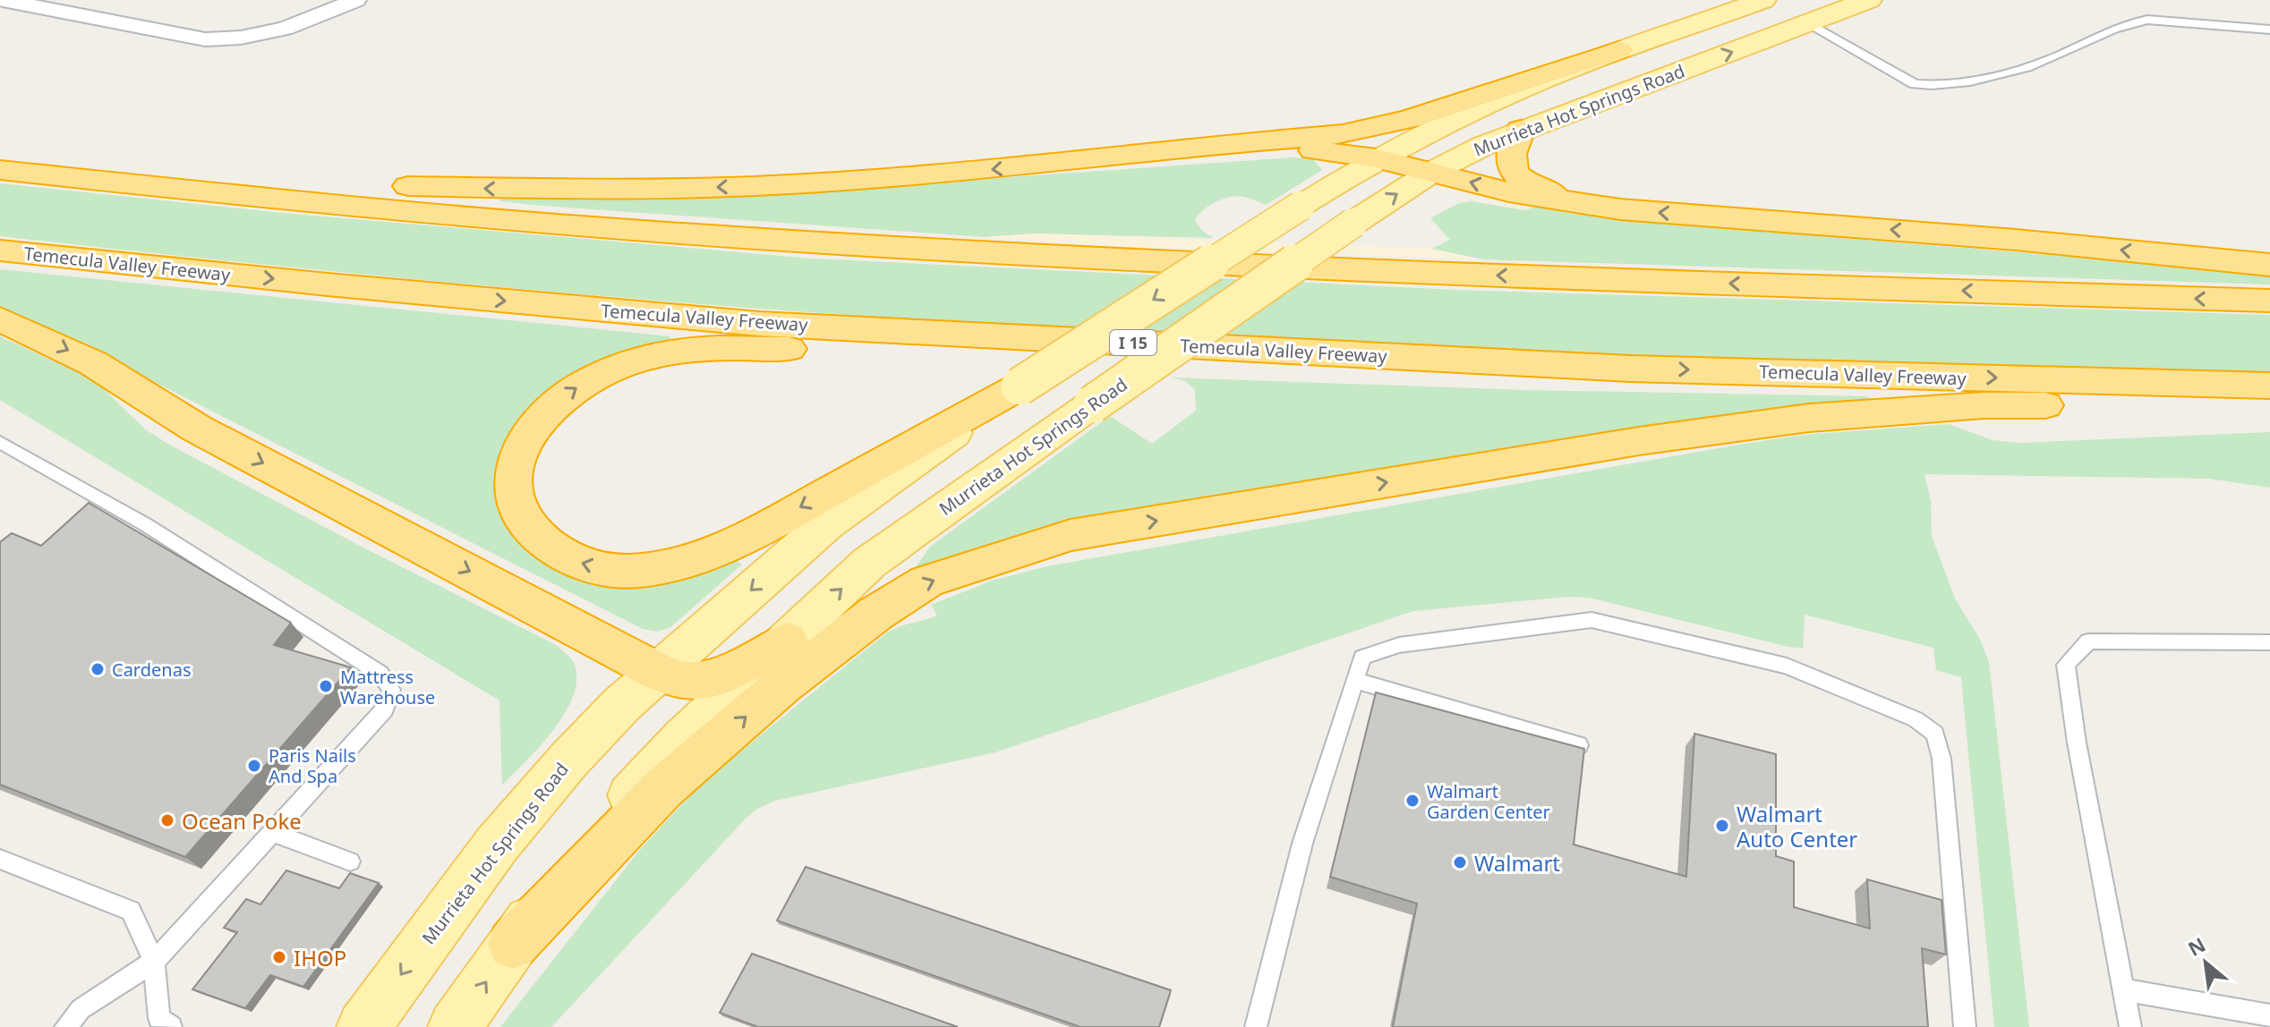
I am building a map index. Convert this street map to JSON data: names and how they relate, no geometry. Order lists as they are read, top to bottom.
{
  "streets": {
    "highway": ["Temecula Valley Freeway", "I 15"],
    "main road": ["Murrieta Hot Springs Road"]
  },
  "places": [
    "Cardenas",
    "Mattress Warehouse",
    "Paris Nails And Spa",
    "Walmart Garden Center",
    "Ocean Poke",
    "Walmart Auto Center",
    "Walmart",
    "IHOP"
  ],
  "north": "top left"
}
